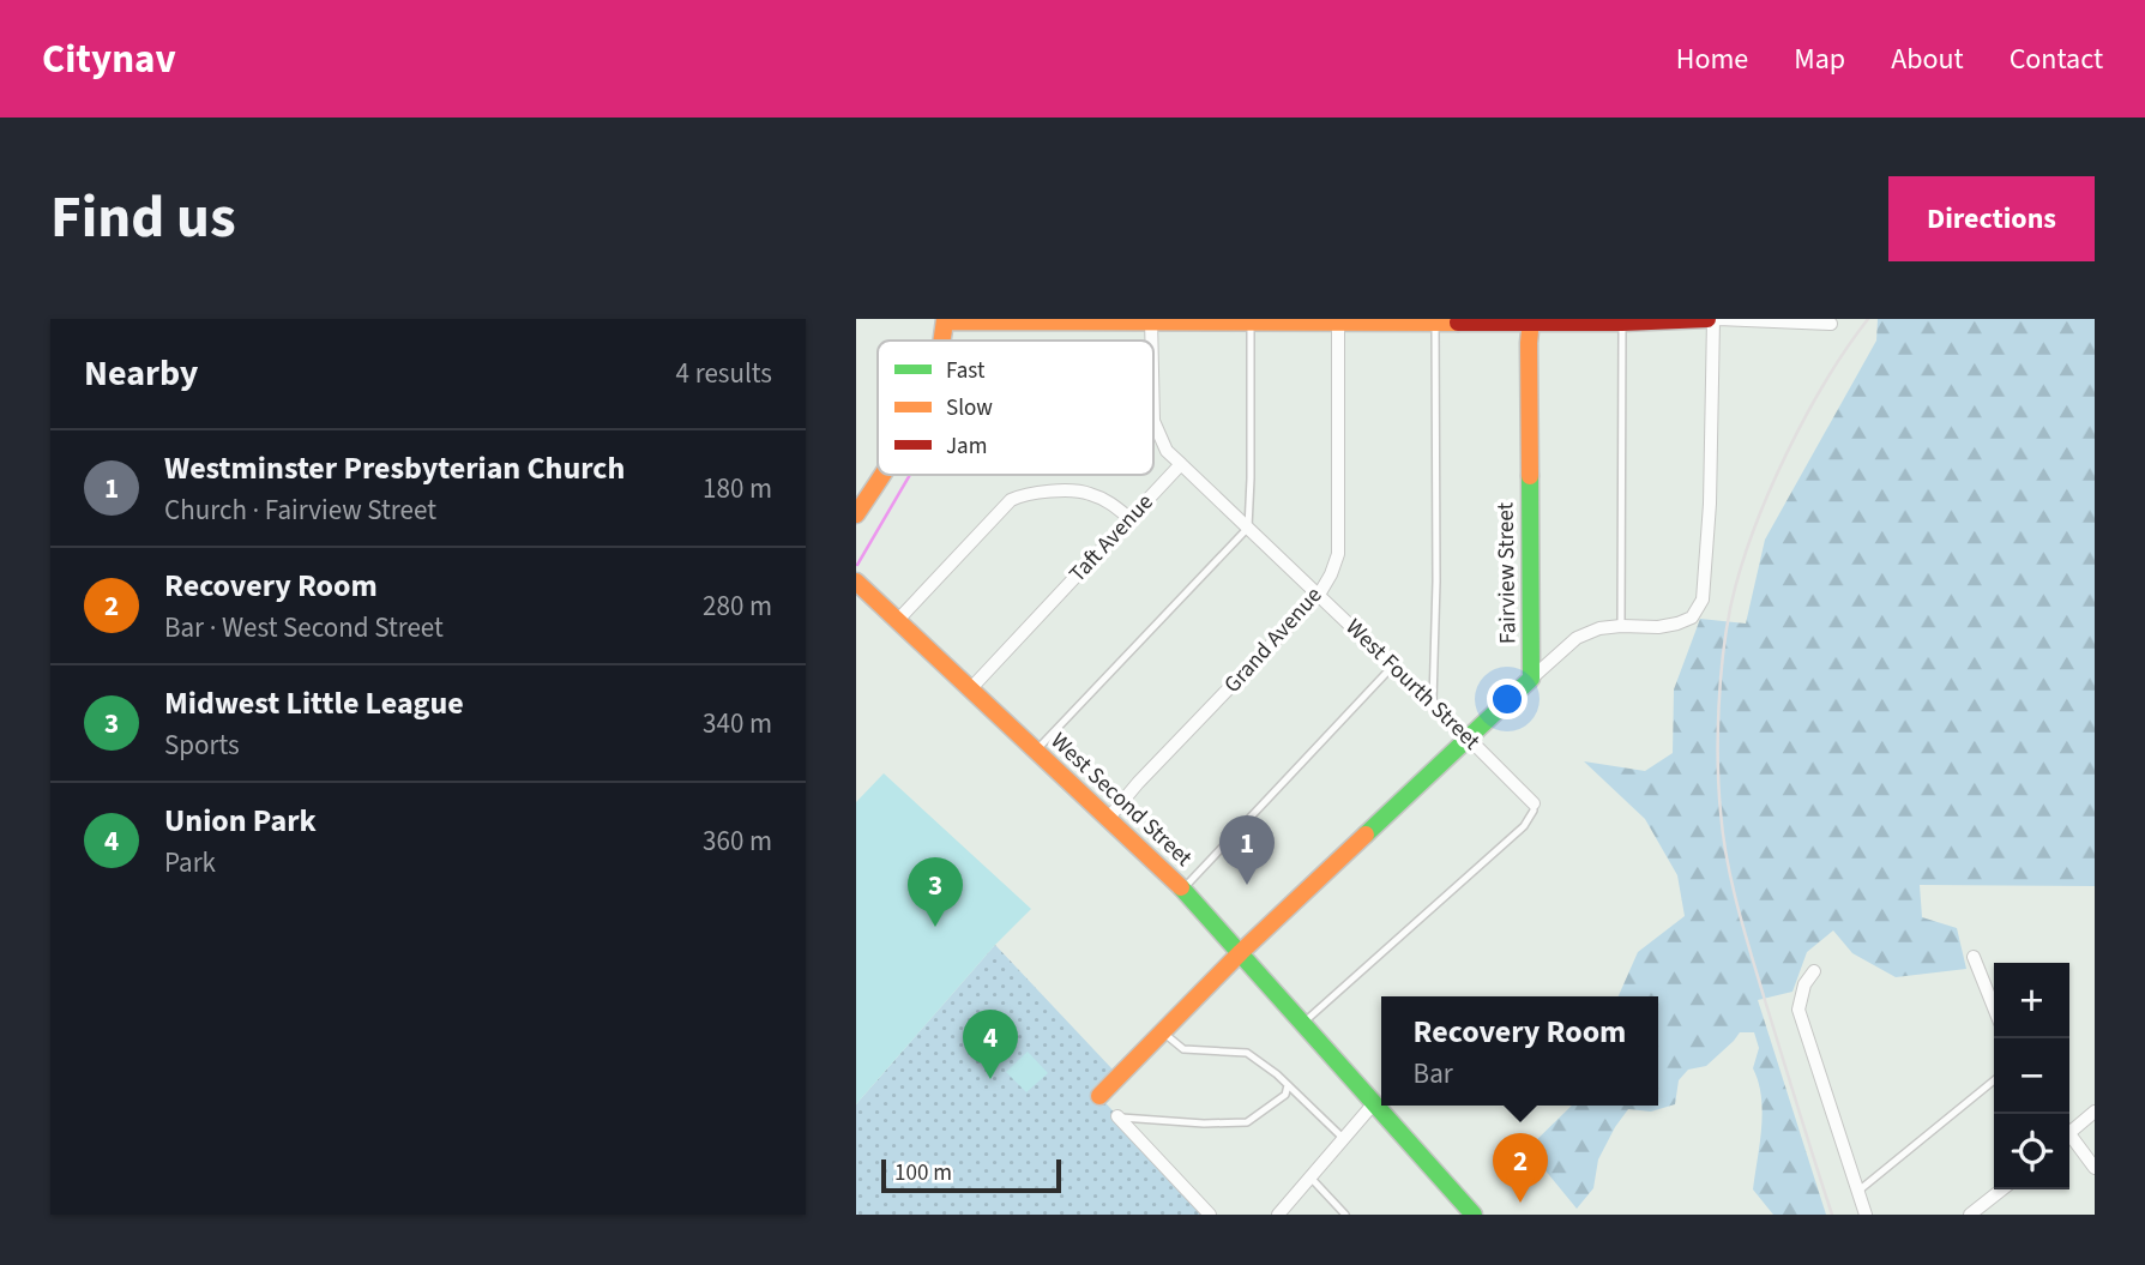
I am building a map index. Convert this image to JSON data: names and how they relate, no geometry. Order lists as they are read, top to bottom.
{
  "streets": {
    "street": [
      "Taft Avenue",
      "Fairview Street",
      "Grand Avenue",
      "West Fourth Street",
      "West Second Street"
    ]
  },
  "crossings": [
    ["Taft Avenue", "West Fourth Street"],
    ["Taft Avenue", "West Second Street"],
    ["Grand Avenue", "West Fourth Street"],
    ["Grand Avenue", "West Second Street"]
  ],
  "legend": ["Fast", "Slow", "Jam"],
  "scale_bar": "100 m",
  "page": {
    "header": "Citynav",
    "nav": [
      "Home",
      "Map",
      "About",
      "Contact"
    ],
    "title": "Find us",
    "buttons": "Directions",
    "heading": ["Nearby", "4 results"],
    "list": [
      {
        "mark": "1",
        "name": "Westminster Presbyterian Church",
        "note": "Church · Fairview Street",
        "value": "180 m"
      },
      {
        "mark": "2",
        "name": "Recovery Room",
        "note": "Bar · West Second Street",
        "value": "280 m"
      },
      {
        "mark": "3",
        "name": "Midwest Little League",
        "note": "Sports",
        "value": "340 m"
      },
      {
        "mark": "4",
        "name": "Union Park",
        "note": "Park",
        "value": "360 m"
      }
    ],
    "pins": [
      "1",
      "3",
      "4",
      "2"
    ],
    "map_buttons": ["+", "−"],
    "popup": ["Recovery Room", "Bar"],
    "scale": "100 m"
  }
}
